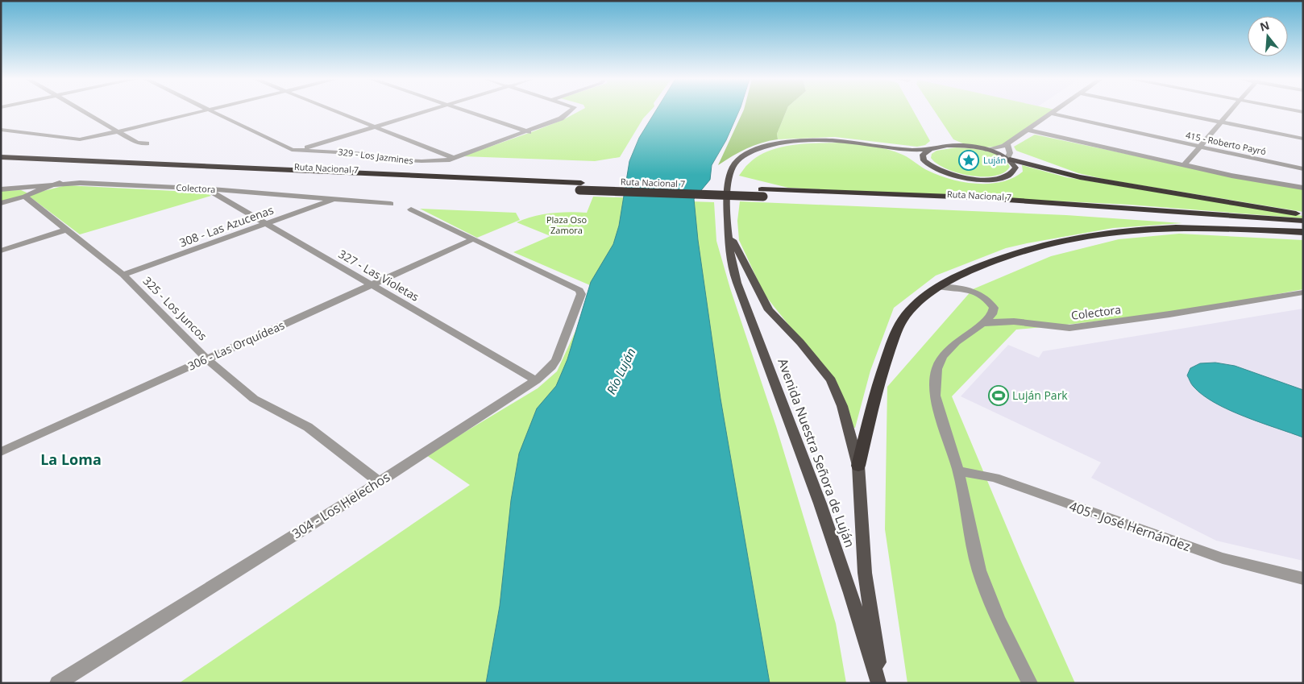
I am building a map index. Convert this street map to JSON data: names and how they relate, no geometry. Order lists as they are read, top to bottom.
{
  "streets": {
    "highway": ["Ruta Nacional 7"],
    "main road": ["Avenida Nuestra Señora de Luján"],
    "street": [
      "415 - Roberto Payró",
      "329 - Los Jazmines",
      "Colectora",
      "308 - Las Azucenas",
      "327 - Las Violetas",
      "325 - Los Juncos",
      "306 - Las Orquídeas",
      "304 - Los Helechos",
      "405 - José Hernández"
    ]
  },
  "crossings": [
    ["Colectora", "308 - Las Azucenas"],
    ["Colectora", "327 - Las Violetas"],
    ["Colectora", "405 - José Hernández"],
    ["308 - Las Azucenas", "327 - Las Violetas"],
    ["308 - Las Azucenas", "325 - Los Juncos"],
    ["327 - Las Violetas", "306 - Las Orquídeas"],
    ["327 - Las Violetas", "304 - Los Helechos"],
    ["325 - Los Juncos", "306 - Las Orquídeas"],
    ["325 - Los Juncos", "304 - Los Helechos"],
    ["306 - Las Orquídeas", "304 - Los Helechos"]
  ],
  "districts": ["La Loma"],
  "water": ["Río Luján"],
  "parks": ["Plaza Oso Zamora"],
  "places": {
    "place": ["Luján"],
    "sports": ["Luján Park"]
  },
  "north": "top"
}
